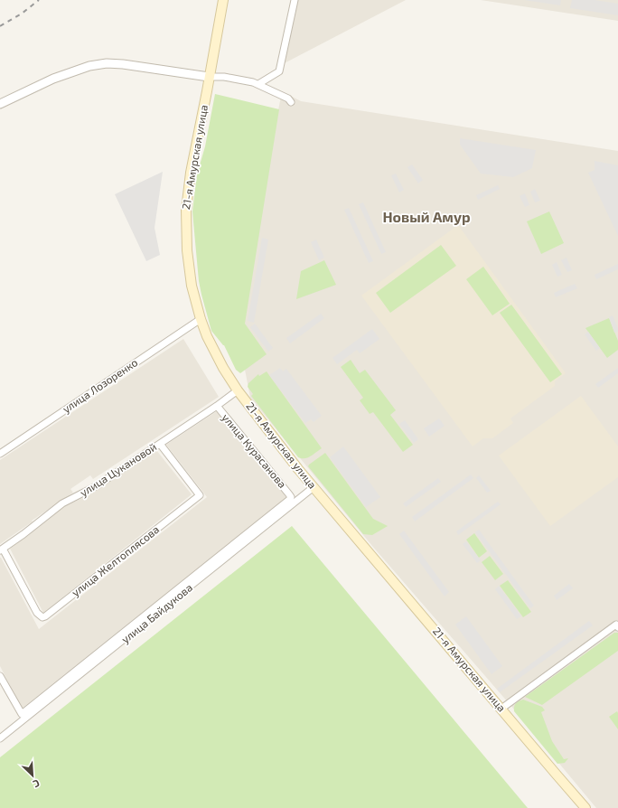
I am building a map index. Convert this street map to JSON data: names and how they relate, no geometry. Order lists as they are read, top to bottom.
{
  "streets": {
    "main road": ["21-я Амурская улица"],
    "street": [
      "улица Лозоренко",
      "улица Курасанова",
      "улица Цукановой",
      "улица Желтоплясова",
      "улица Байдукова"
    ]
  },
  "crossings": [
    ["21-я Амурская улица", "улица Лозоренко"],
    ["21-я Амурская улица", "улица Цукановой"],
    ["21-я Амурская улица", "улица Байдукова"],
    ["улица Курасанова", "улица Цукановой"],
    ["улица Курасанова", "улица Байдукова"],
    ["улица Цукановой", "улица Желтоплясова"]
  ],
  "districts": ["Новый Амур"],
  "north": "bottom right"
}
